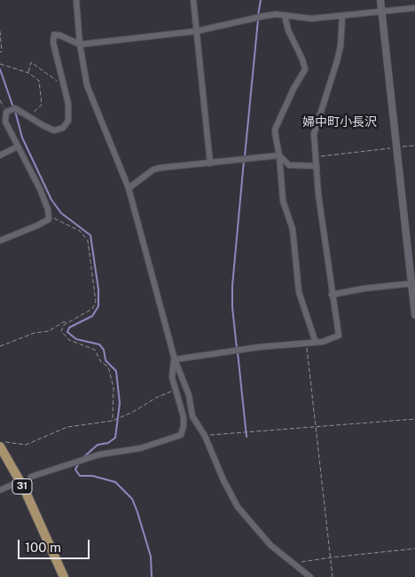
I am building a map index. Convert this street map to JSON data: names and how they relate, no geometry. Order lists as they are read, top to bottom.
{
  "streets": {
    "main road": ["31"]
  },
  "districts": ["婦中町小長沢"],
  "scale_bar": "100 m"
}
